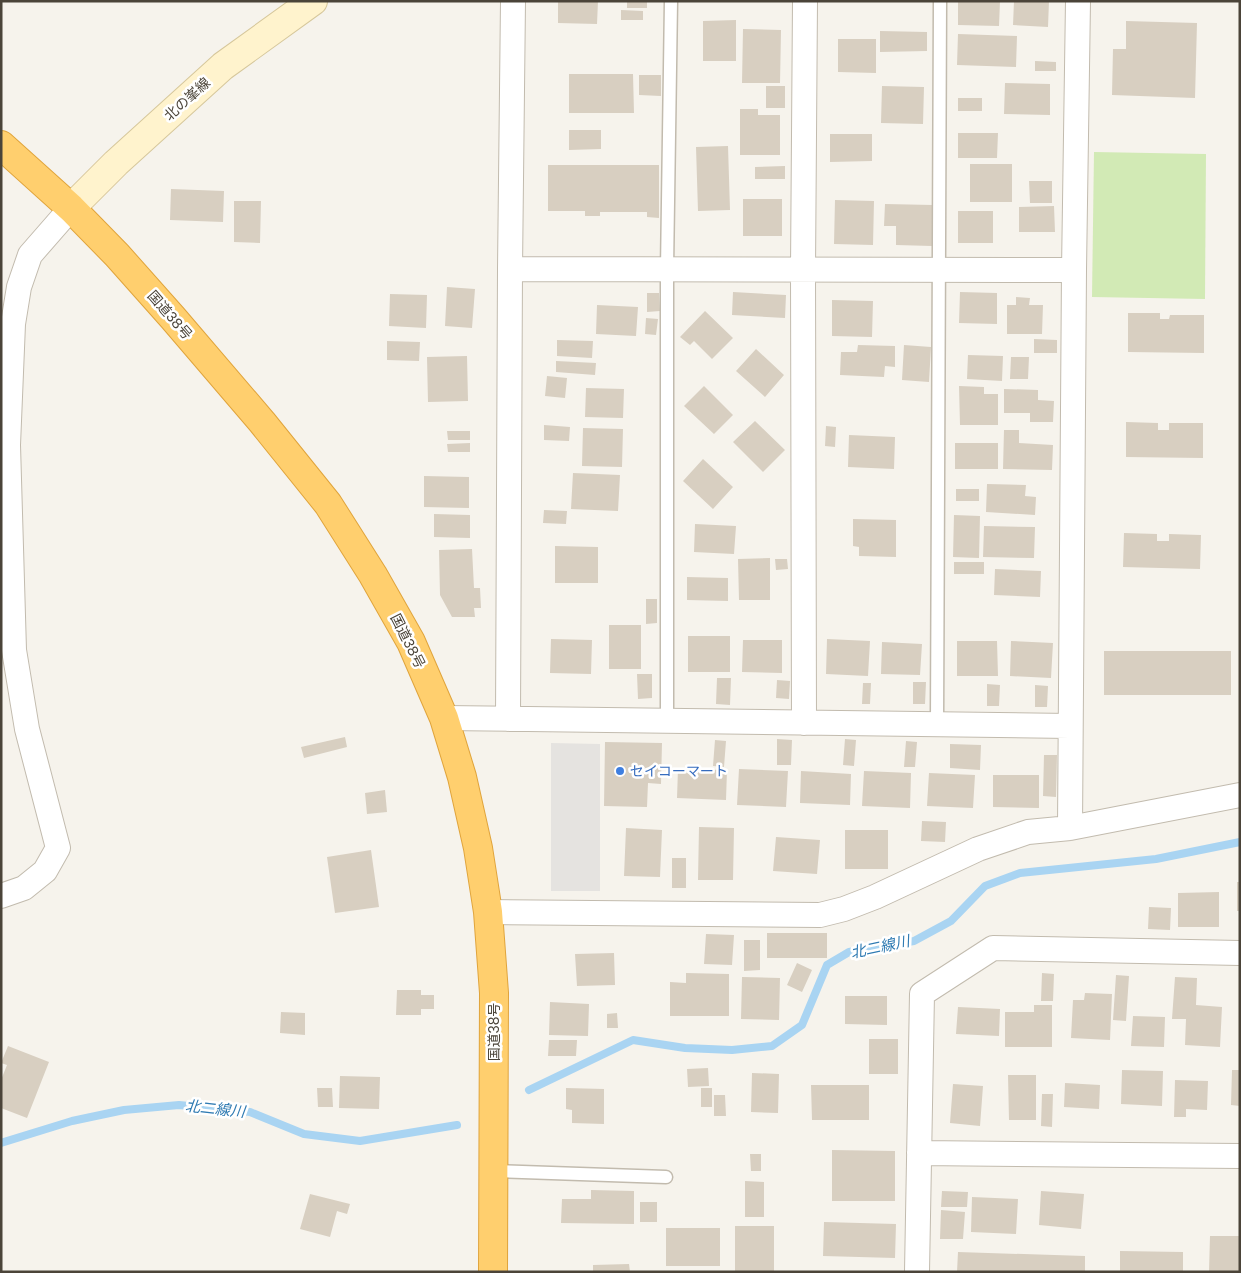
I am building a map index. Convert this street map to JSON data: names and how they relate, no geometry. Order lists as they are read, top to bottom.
{
  "streets": {
    "highway": ["国道38号"],
    "main road": ["北の峯線"]
  },
  "crossings": [
    ["北の峯線", "国道38号"]
  ],
  "water": ["北二線川"],
  "places": ["セイコーマート"]
}
